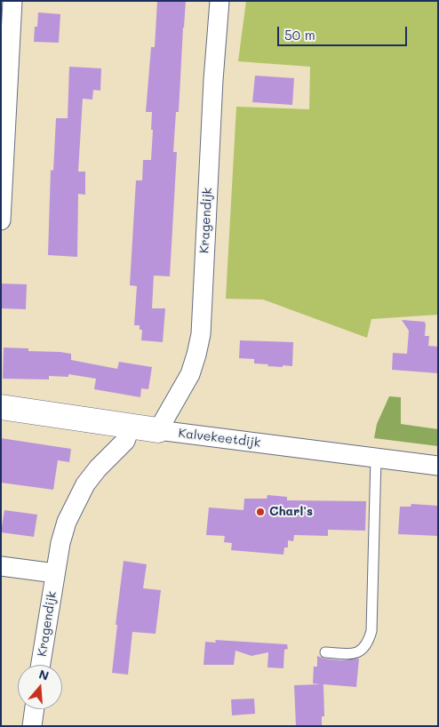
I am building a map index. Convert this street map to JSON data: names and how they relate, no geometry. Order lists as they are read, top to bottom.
{
  "streets": {
    "street": ["Kragendijk", "Kalvekeetdijk"]
  },
  "crossings": [
    ["Kragendijk", "Kalvekeetdijk"]
  ],
  "places": ["Charl's"],
  "scale_bar": "50 m",
  "north": "top"
}
